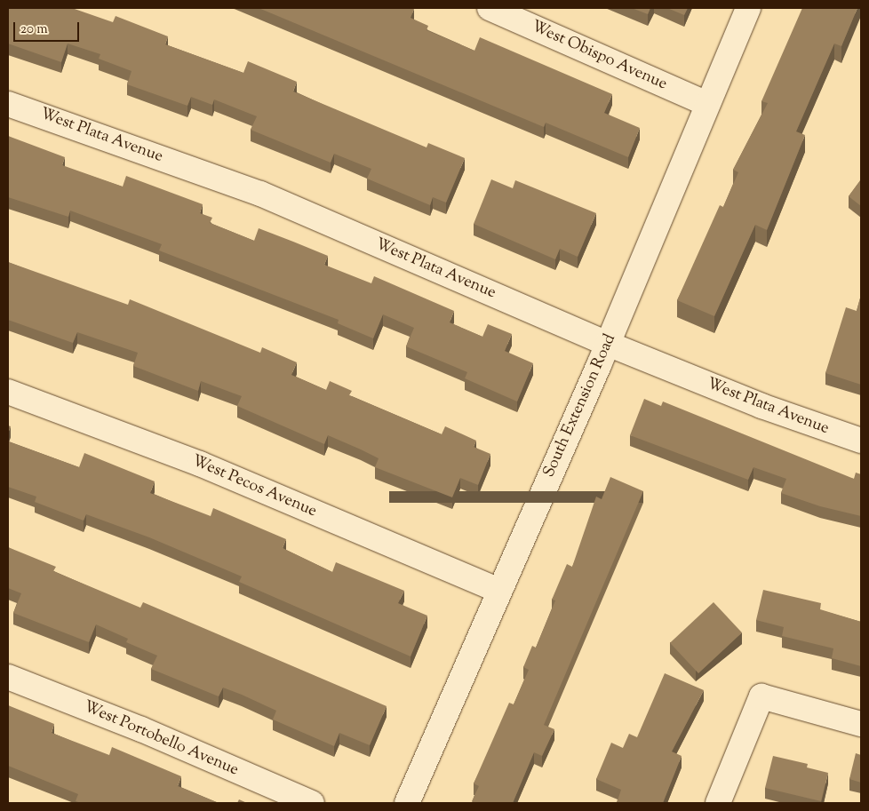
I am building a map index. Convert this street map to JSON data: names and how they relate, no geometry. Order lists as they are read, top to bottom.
{
  "streets": {
    "street": [
      "West Obispo Avenue",
      "West Plata Avenue",
      "South Extension Road",
      "West Pecos Avenue",
      "West Portobello Avenue"
    ]
  },
  "crossings": [
    ["West Obispo Avenue", "South Extension Road"],
    ["West Plata Avenue", "South Extension Road"],
    ["South Extension Road", "West Pecos Avenue"]
  ],
  "scale_bar": "20 m"
}
